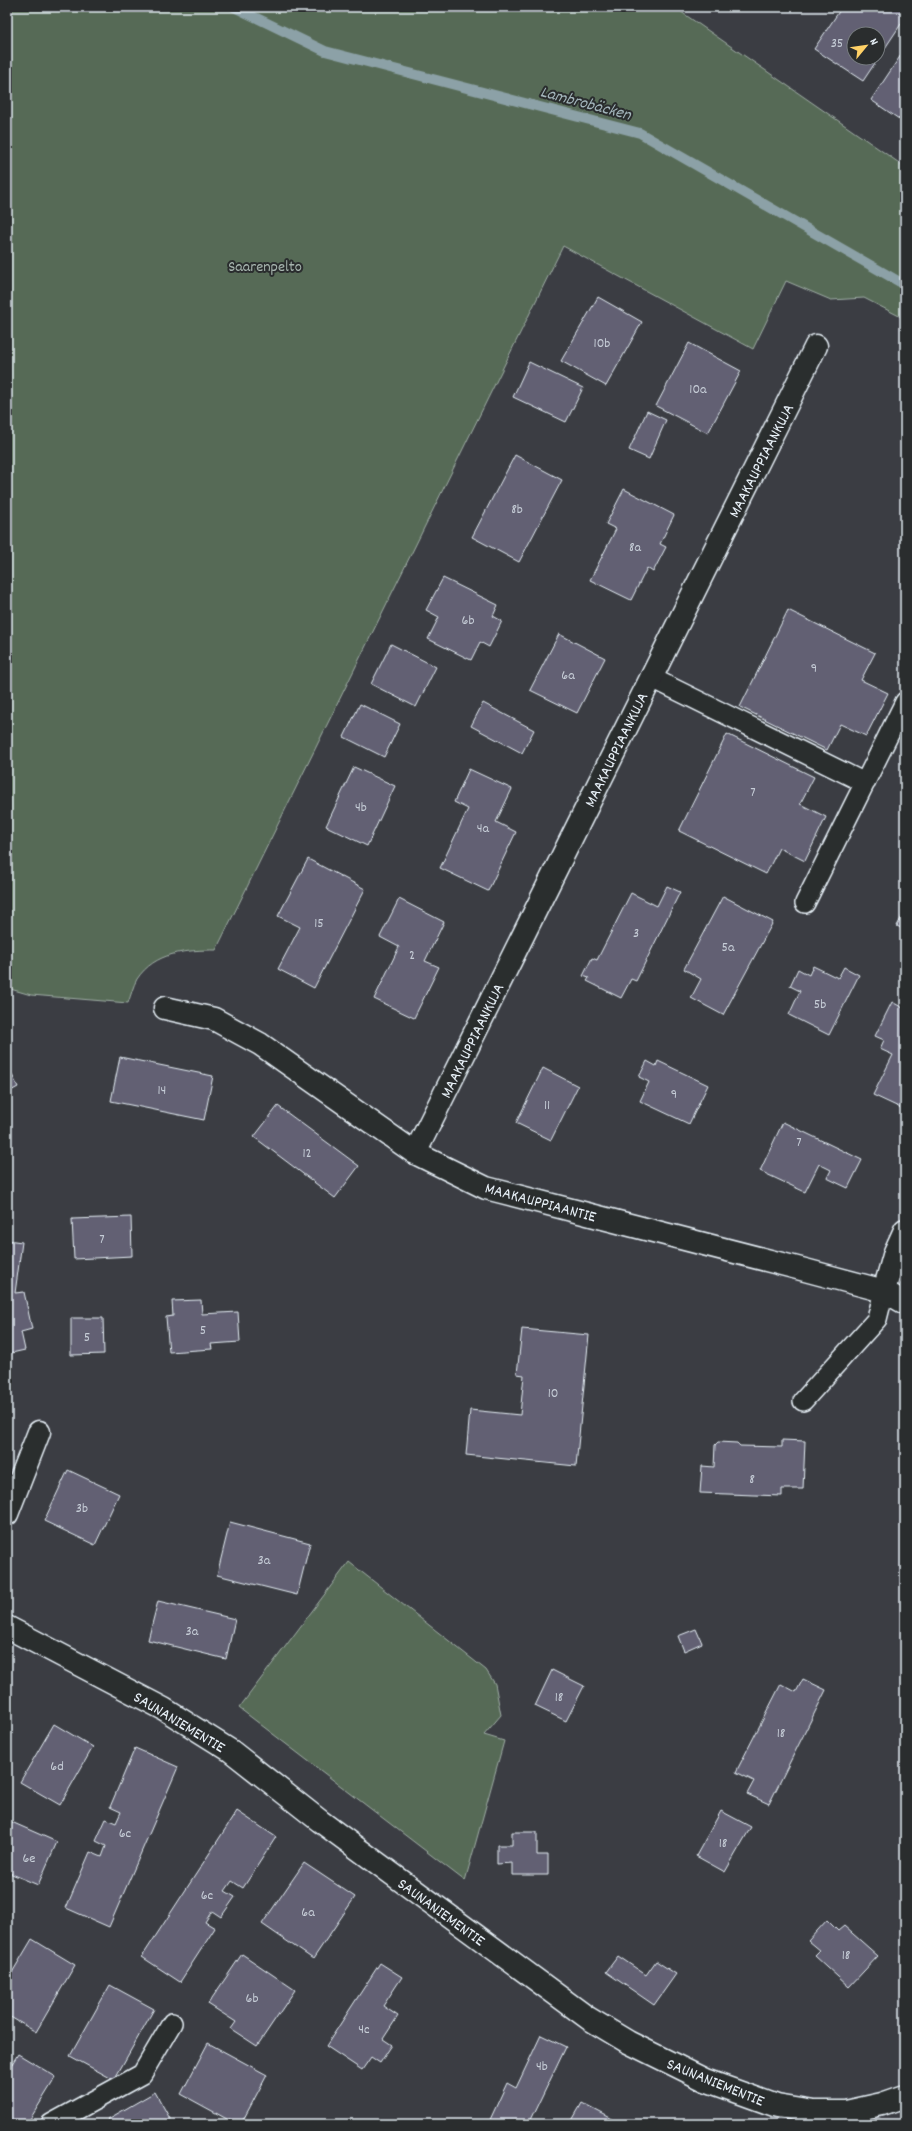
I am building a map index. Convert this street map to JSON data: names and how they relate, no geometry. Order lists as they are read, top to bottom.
{
  "streets": {
    "street": ["MAAKAUPPIAANKUJA", "MAAKAUPPIAANTIE", "SAUNANIEMENTIE"]
  },
  "crossings": [
    ["MAAKAUPPIAANKUJA", "MAAKAUPPIAANTIE"]
  ],
  "water": ["Lambrobäcken"],
  "parks": ["Saarenpelto"],
  "house_numbers": [
    "35",
    "10b",
    "10a",
    "8b",
    "8a",
    "6b",
    "9",
    "6a",
    "7",
    "4b",
    "4a",
    "15",
    "3",
    "5a",
    "2",
    "5b",
    "14",
    "9",
    "11",
    "7",
    "12",
    "7",
    "5",
    "5",
    "10",
    "8",
    "3b",
    "3a",
    "3a",
    "18",
    "18",
    "6d",
    "6c",
    "18",
    "6e",
    "6c",
    "6a",
    "18",
    "6b",
    "4c",
    "4b"
  ],
  "north": "top right"
}
